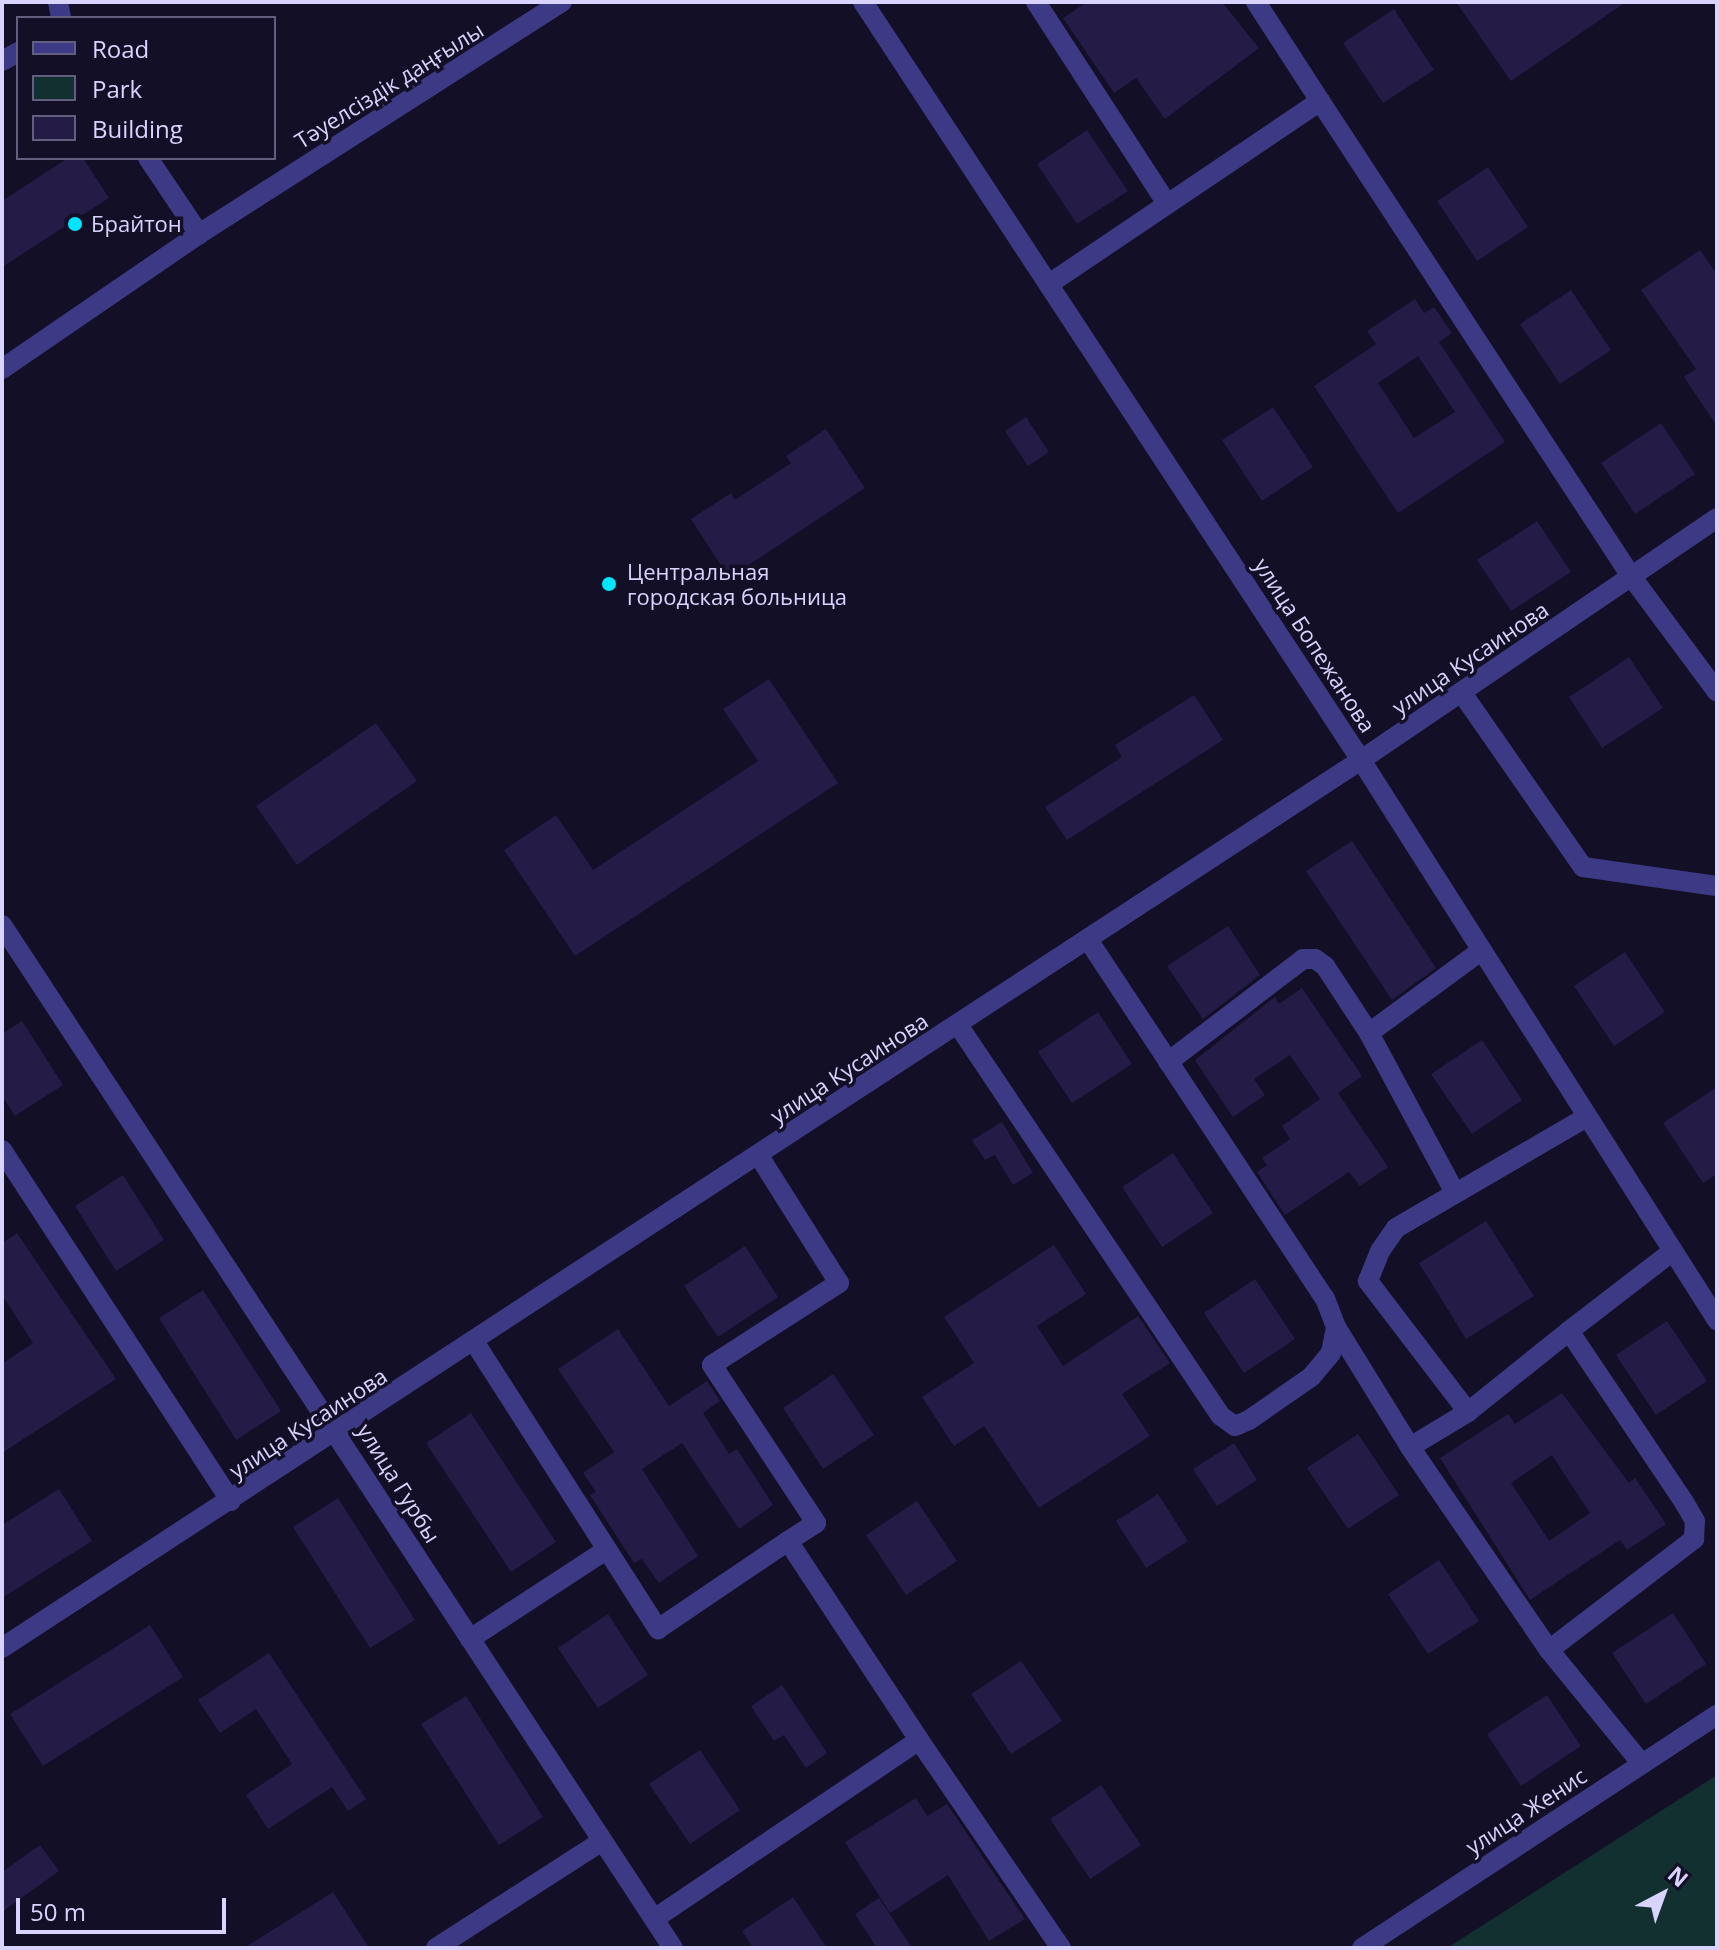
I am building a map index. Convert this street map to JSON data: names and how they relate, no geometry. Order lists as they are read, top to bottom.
{
  "streets": {
    "street": [
      "Тәуелсіздік даңғылы",
      "улица Бопежанова",
      "улица Кусаинова",
      "улица Гурбы",
      "улица Женис"
    ]
  },
  "crossings": [
    ["улица Бопежанова", "улица Кусаинова"],
    ["улица Кусаинова", "улица Гурбы"]
  ],
  "places": ["Брайтон", "Центральная городская больница"],
  "legend": ["Road", "Park", "Building"],
  "scale_bar": "50 m",
  "north": "top right"
}
